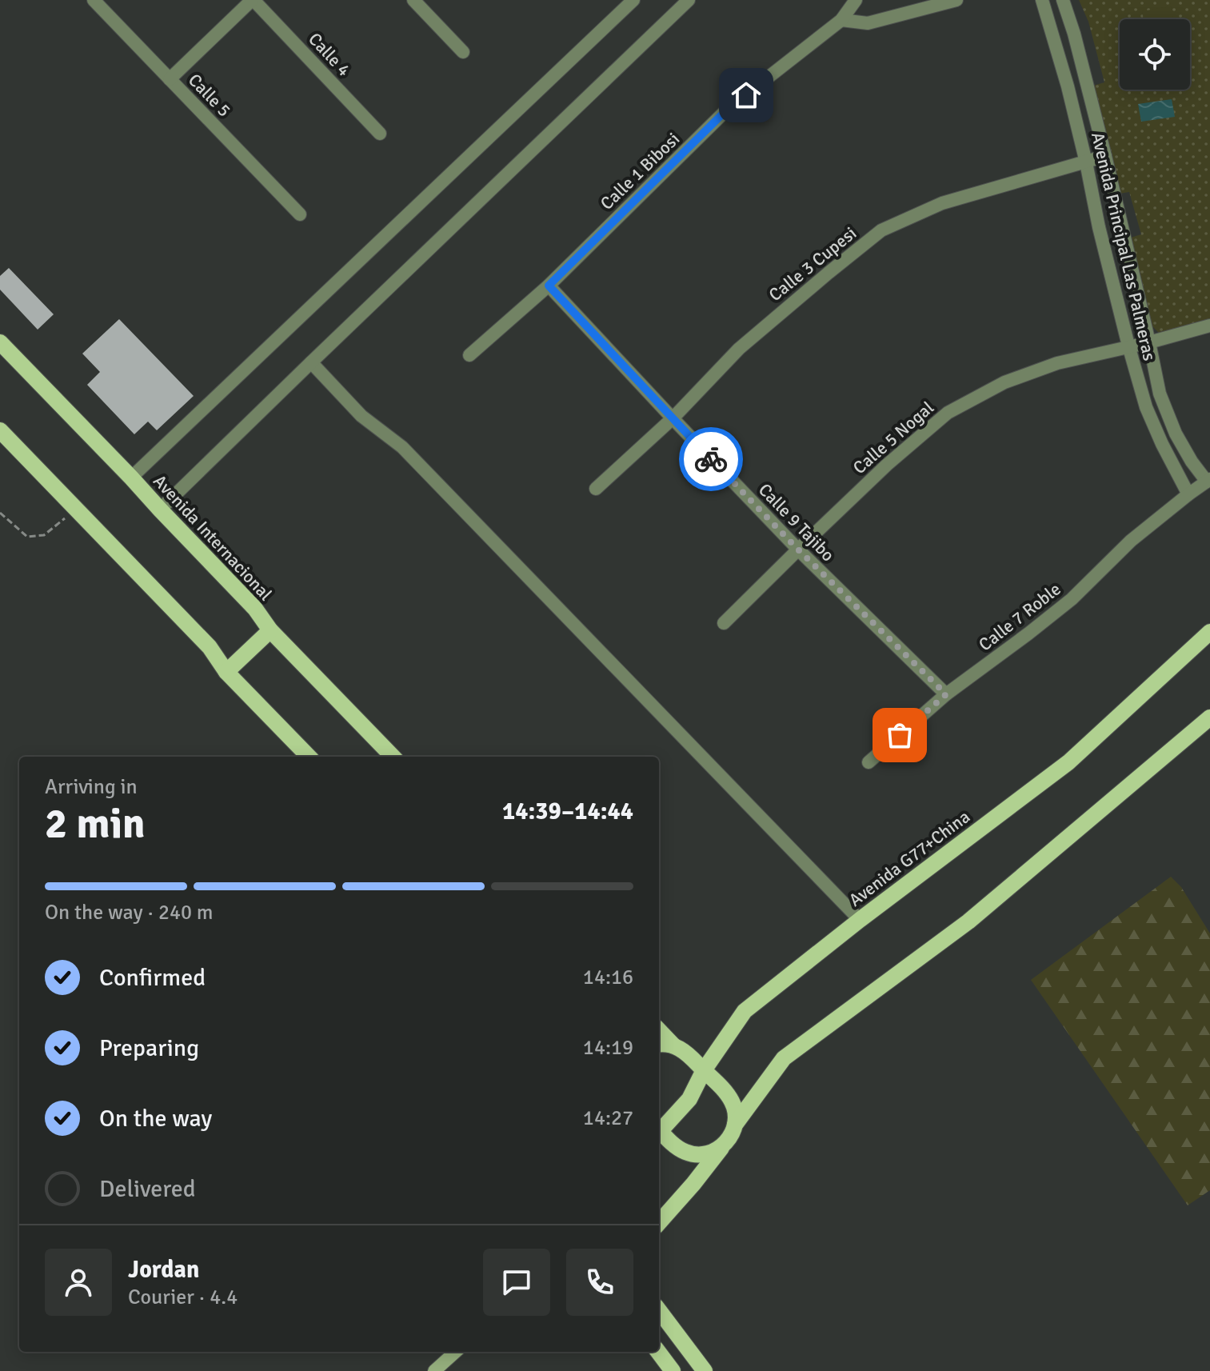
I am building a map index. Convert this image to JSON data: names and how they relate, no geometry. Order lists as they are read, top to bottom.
{
  "streets": {
    "main road": ["Avenida Internacional", "Avenida G77+China"],
    "street": [
      "Calle 4",
      "Calle 5",
      "Calle 1 Bibosi",
      "Avenida Principal Las Palmeras",
      "Calle 3 Cupesi",
      "Calle 5 Nogal",
      "Calle 9 Tajibo",
      "Calle 7 Roble"
    ]
  },
  "crossings": [
    ["Calle 1 Bibosi", "Calle 9 Tajibo"],
    ["Avenida Principal Las Palmeras", "Calle 3 Cupesi"],
    ["Avenida Principal Las Palmeras", "Calle 5 Nogal"],
    ["Avenida Principal Las Palmeras", "Calle 7 Roble"],
    ["Calle 3 Cupesi", "Calle 9 Tajibo"],
    ["Calle 5 Nogal", "Calle 9 Tajibo"],
    ["Calle 9 Tajibo", "Calle 7 Roble"]
  ],
  "page": {
    "heading": ["2 min", "Arriving in", "14:39–14:44"],
    "panel": ["Jordan", "Courier · 4.4"],
    "bar": "On the way · 240 m",
    "list": [
      ["Confirmed", "14:16"],
      ["Preparing", "14:19"],
      ["On the way", "14:27"],
      "Delivered"
    ]
  }
}
